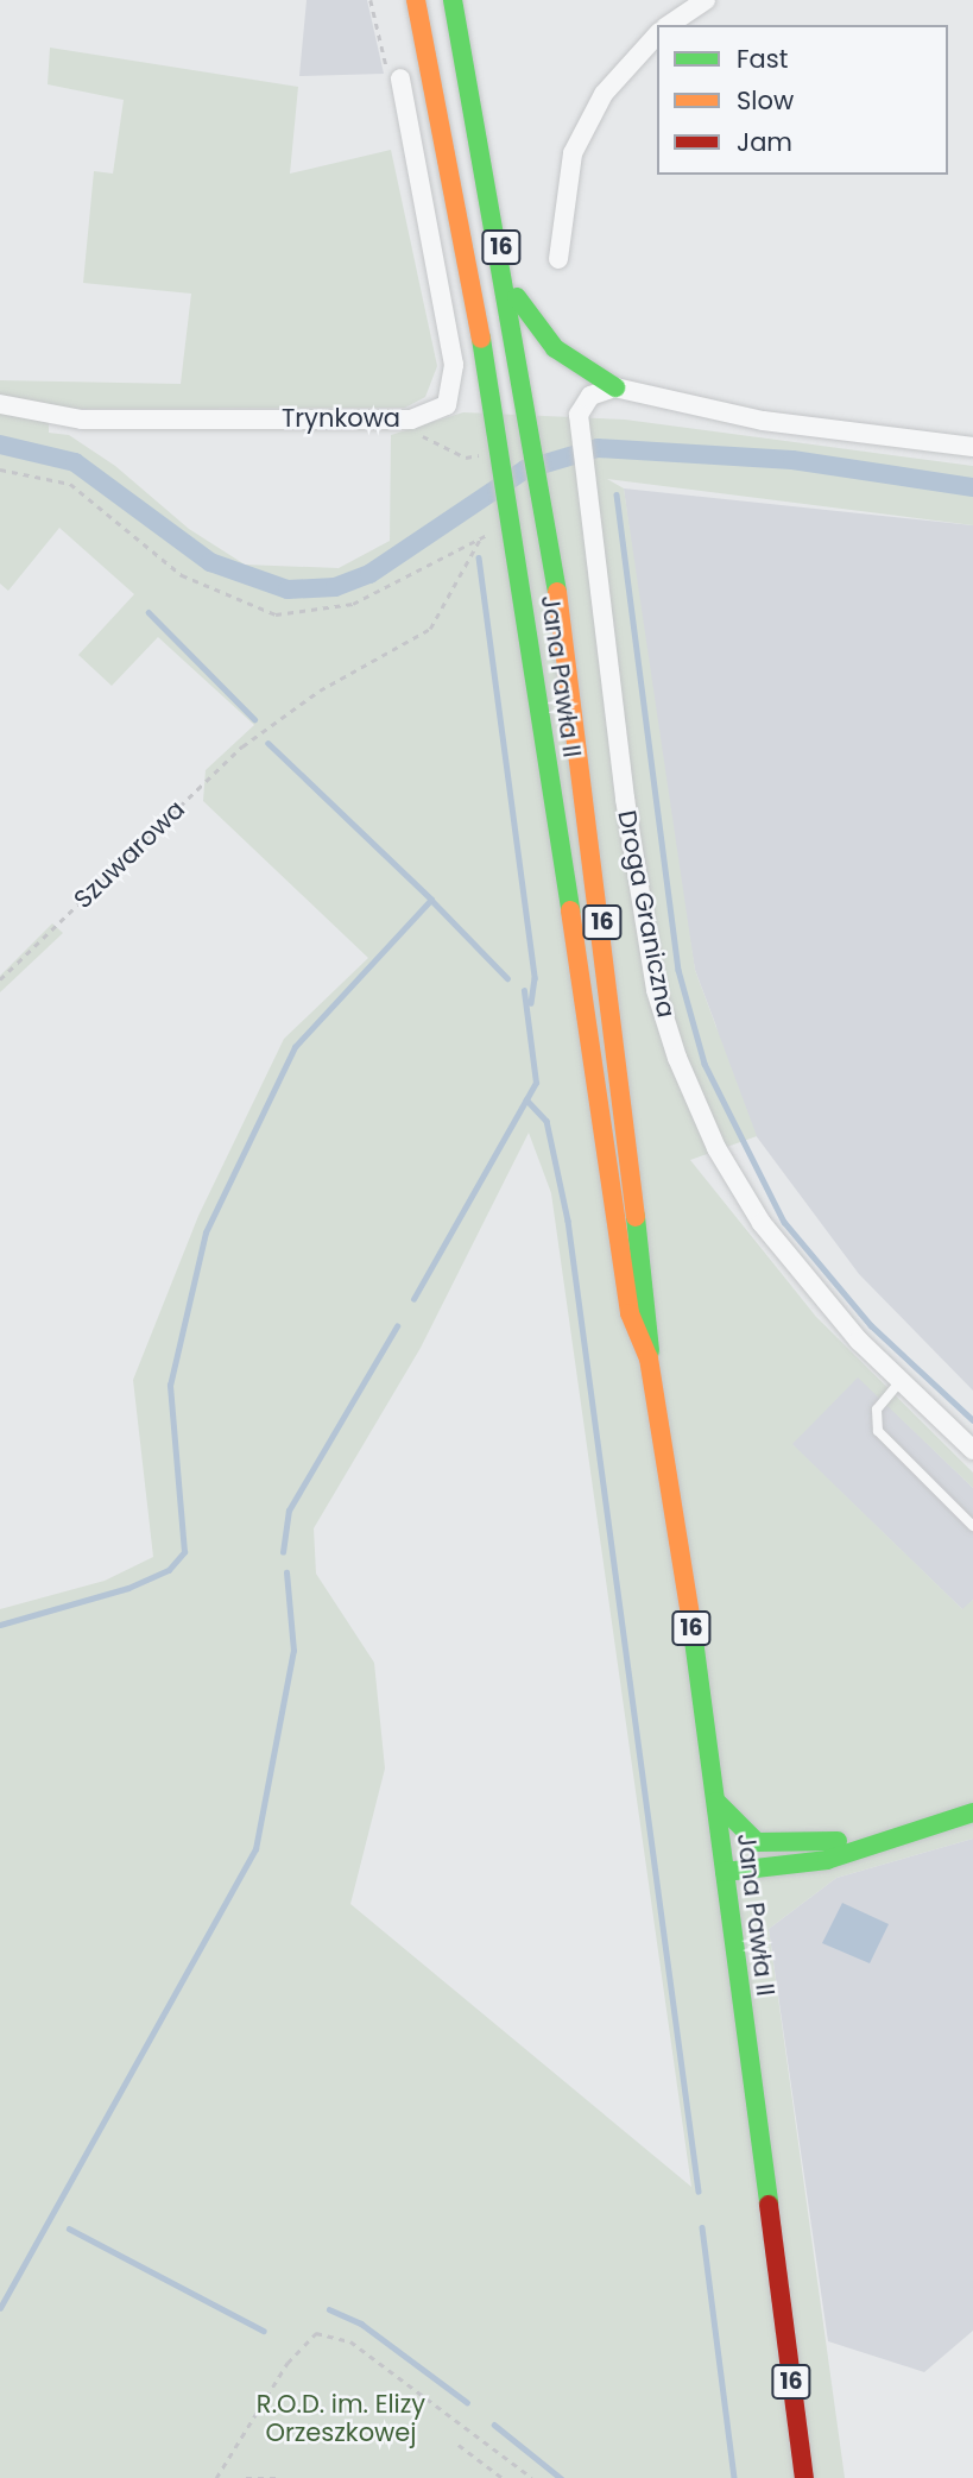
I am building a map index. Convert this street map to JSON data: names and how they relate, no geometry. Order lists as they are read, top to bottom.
{
  "streets": {
    "main road": ["16", "Jana Pawła II"],
    "street": ["Trynkowa", "Droga Graniczna"],
    "path": ["Szuwarowa"]
  },
  "parks": ["R.O.D. im. Elizy Orzeszkowej"],
  "legend": ["Fast", "Slow", "Jam"]
}
